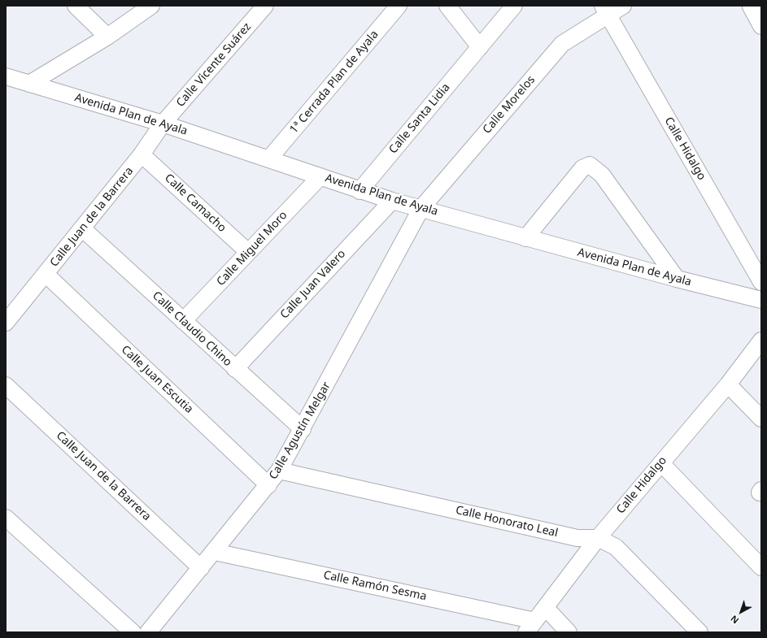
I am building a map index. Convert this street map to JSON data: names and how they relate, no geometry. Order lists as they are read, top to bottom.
{
  "streets": {
    "street": [
      "Calle Vicente Suárez",
      "1ª Cerrada Plan de Ayala",
      "Calle Morelos",
      "Avenida Plan de Ayala",
      "Calle Santa Lidia",
      "Calle Hidalgo",
      "Calle Camacho",
      "Calle Juan de la Barrera",
      "Calle Miguel Moro",
      "Calle Juan Valero",
      "Calle Claudio Chino",
      "Calle Juan Escutia",
      "Calle Agustín Melgar",
      "Calle Honorato Leal",
      "Calle Ramón Sesma"
    ]
  },
  "crossings": [
    ["Calle Vicente Suárez", "Avenida Plan de Ayala"],
    ["Calle Vicente Suárez", "Calle Juan de la Barrera"],
    ["1ª Cerrada Plan de Ayala", "Avenida Plan de Ayala"],
    ["Calle Morelos", "Avenida Plan de Ayala"],
    ["Calle Morelos", "Calle Hidalgo"],
    ["Calle Morelos", "Calle Agustín Melgar"],
    ["Avenida Plan de Ayala", "Calle Santa Lidia"],
    ["Avenida Plan de Ayala", "Calle Juan de la Barrera"],
    ["Avenida Plan de Ayala", "Calle Miguel Moro"],
    ["Avenida Plan de Ayala", "Calle Juan Valero"],
    ["Avenida Plan de Ayala", "Calle Agustín Melgar"],
    ["Calle Hidalgo", "Calle Honorato Leal"],
    ["Calle Hidalgo", "Calle Ramón Sesma"],
    ["Calle Camacho", "Calle Juan de la Barrera"],
    ["Calle Camacho", "Calle Miguel Moro"],
    ["Calle Juan de la Barrera", "Calle Claudio Chino"],
    ["Calle Juan de la Barrera", "Calle Juan Escutia"],
    ["Calle Juan de la Barrera", "Calle Agustín Melgar"],
    ["Calle Miguel Moro", "Calle Claudio Chino"],
    ["Calle Juan Valero", "Calle Claudio Chino"],
    ["Calle Claudio Chino", "Calle Agustín Melgar"],
    ["Calle Juan Escutia", "Calle Agustín Melgar"],
    ["Calle Agustín Melgar", "Calle Honorato Leal"],
    ["Calle Agustín Melgar", "Calle Ramón Sesma"]
  ],
  "north": "bottom left"
}
